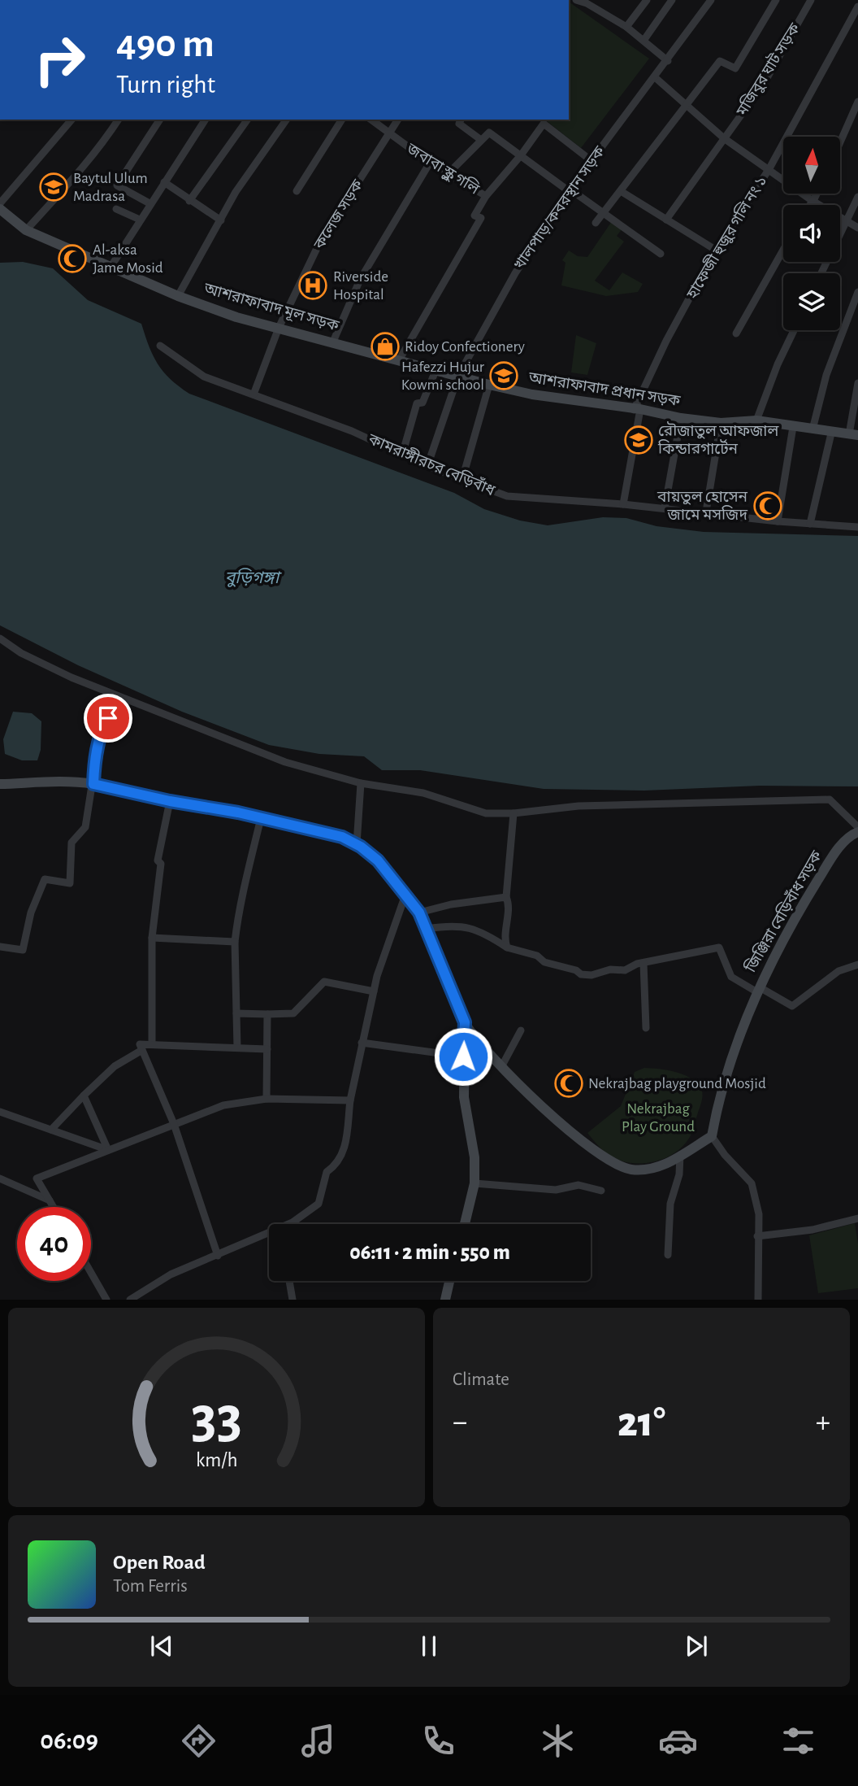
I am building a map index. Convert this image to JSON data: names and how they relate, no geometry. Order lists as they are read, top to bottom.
{
  "streets": {
    "street": [
      "মজিবুর ঘাট সড়ক",
      "জবাবা স্কুল গলি",
      "খালপাড়/কবরস্থান সড়ক",
      "কলেজ সড়ক",
      "হাফেজী হুজুর গলি নং ১",
      "আশরাফাবাদ মূল সড়ক",
      "আশরাফাবাদ প্রধান সড়ক",
      "কামরাঙ্গীরচর বেড়িবাঁধ",
      "জিঞ্জিরা বেড়িবাঁধ সড়ক"
    ]
  },
  "crossings": [
    ["জবাবা স্কুল গলি", "কলেজ সড়ক"],
    ["খালপাড়/কবরস্থান সড়ক", "আশরাফাবাদ প্রধান সড়ক"],
    ["খালপাড়/কবরস্থান সড়ক", "কামরাঙ্গীরচর বেড়িবাঁধ"],
    ["কলেজ সড়ক", "আশরাফাবাদ মূল সড়ক"],
    ["কলেজ সড়ক", "কামরাঙ্গীরচর বেড়িবাঁধ"],
    ["হাফেজী হুজুর গলি নং ১", "আশরাফাবাদ প্রধান সড়ক"],
    ["হাফেজী হুজুর গলি নং ১", "কামরাঙ্গীরচর বেড়িবাঁধ"],
    ["আশরাফাবাদ মূল সড়ক", "আশরাফাবাদ প্রধান সড়ক"]
  ],
  "water": ["বুড়িগঙ্গা"],
  "parks": ["Nekrajbag Play Ground"],
  "places": {
    "school or university": ["Baytul Ulum Madrasa", "Hafezzi Hujur Kowmi school", "রৌজাতুল আফজাল কিন্ডারগার্টেন"],
    "mosque": ["Al-aksa Jame Mosid", "বায়তুল হোসেন জামে মসজিদ", "Nekrajbag playground Mosjid"],
    "hospital": ["Riverside Hospital"],
    "shop": ["Ridoy Confectionery"]
  },
  "north": "top",
  "page": {
    "turn": ["490 m", "Turn right"],
    "limit": "40",
    "trip": "06:11 · 2 min · 550 m",
    "tile": "Climate",
    "heat": ["−", "21°", "+"],
    "song": ["Open Road", "Tom Ferris"],
    "tabs": "06:09",
    "gauge": ["33", "km/h"]
  }
}
